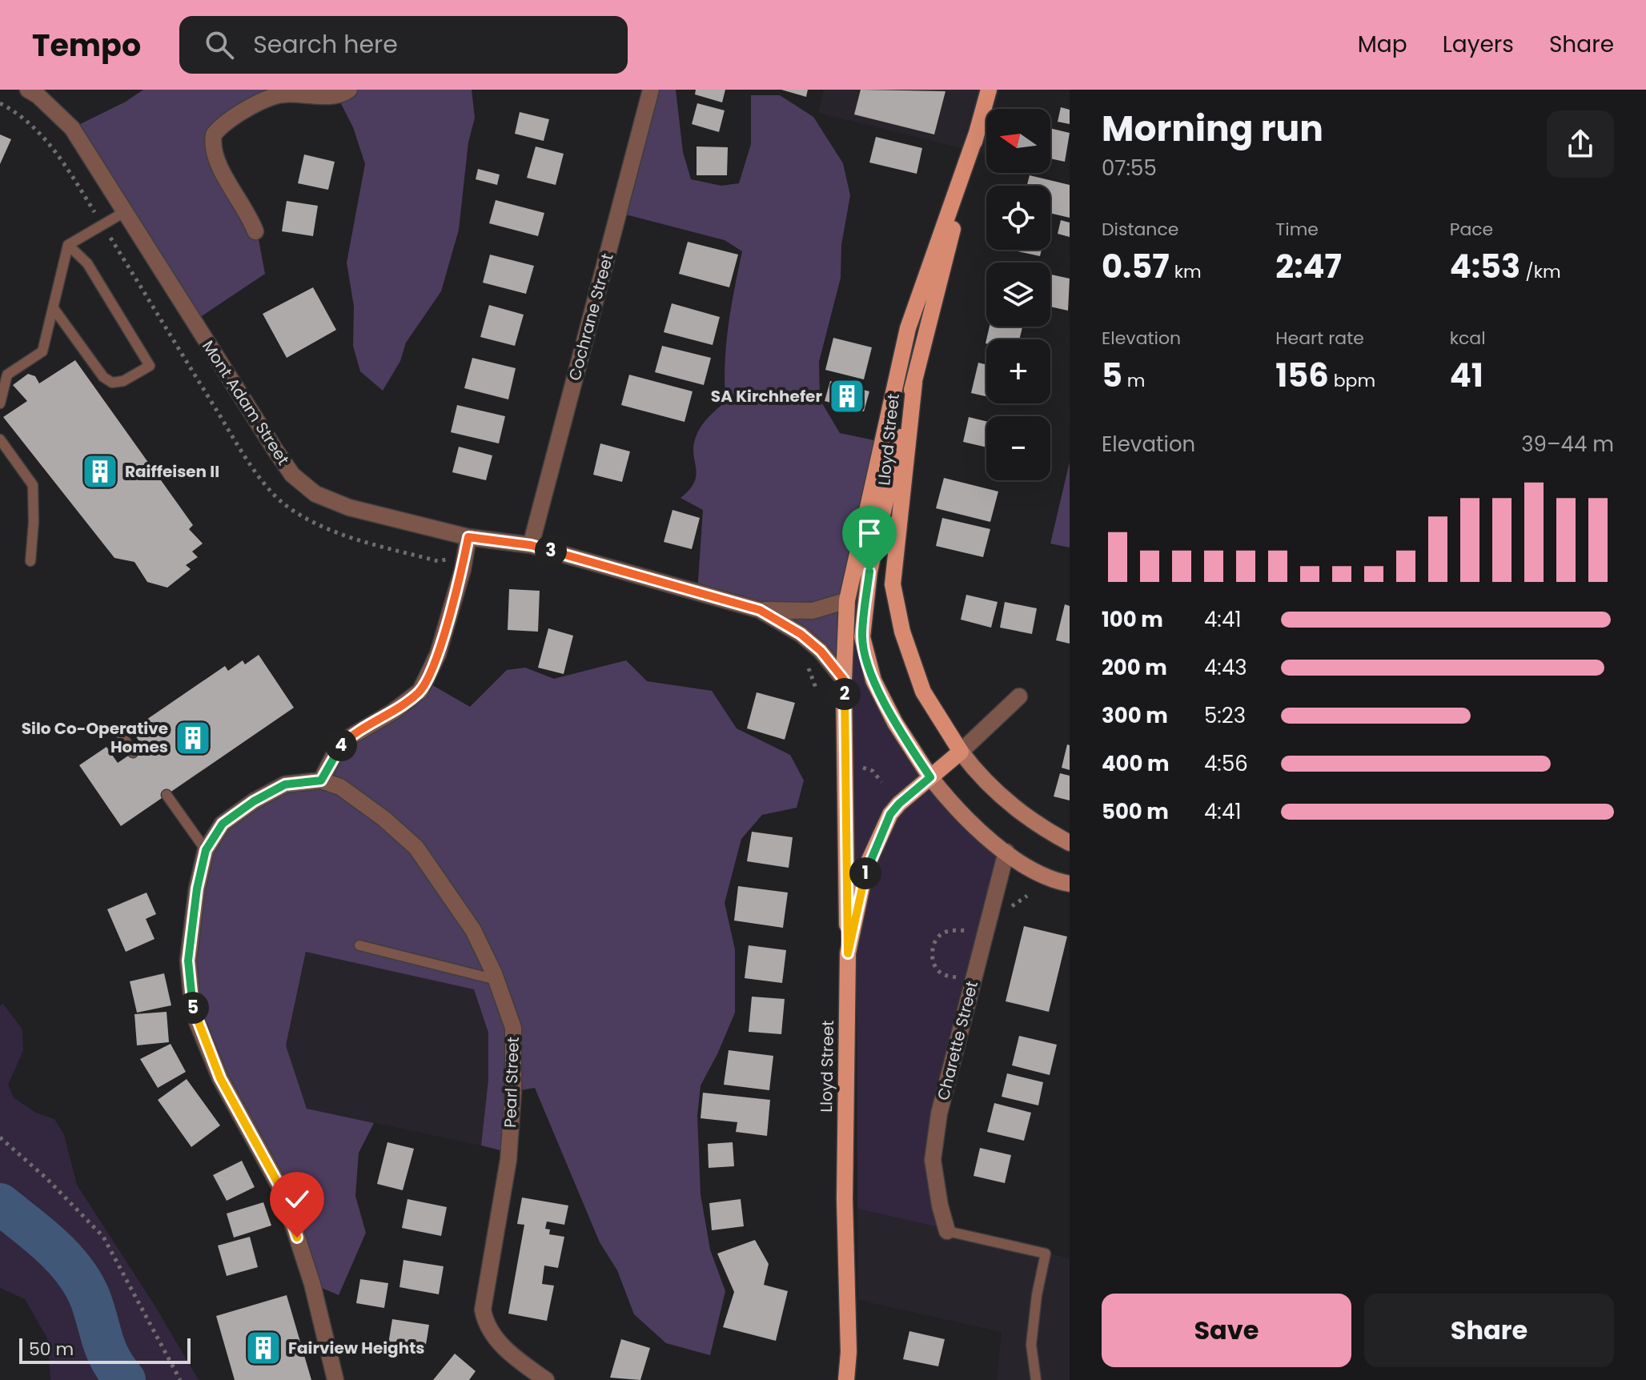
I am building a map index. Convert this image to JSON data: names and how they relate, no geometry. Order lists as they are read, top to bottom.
{
  "streets": {
    "main road": ["Lloyd Street"],
    "street": [
      "Cochrane Street",
      "Mont Adam Street",
      "Charette Street",
      "Pearl Street"
    ]
  },
  "crossings": [
    ["Cochrane Street", "Mont Adam Street"]
  ],
  "places": {
    "building": [
      "SA Kirchhefer",
      "Raiffeisen II",
      "Silo Co-Operative Homes",
      "Fairview Heights"
    ]
  },
  "scale_bar": "50 m",
  "north": "left",
  "page": {
    "header": "Tempo",
    "search": "Search here",
    "nav": ["Map", "Layers", "Share"],
    "heading": ["Morning run", "07:55"],
    "map_buttons": ["+", "−"],
    "stats": [
      ["Distance", "0.57 km"],
      ["Time", "2:47"],
      ["Pace", "4:53 /km"],
      ["Elevation", "5 m"],
      ["Heart rate", "156 bpm"],
      ["kcal", "41"]
    ],
    "chart": ["Elevation", "39–44 m"],
    "pins": [
      "3",
      "2",
      "4",
      "1",
      "5"
    ],
    "list": [
      {
        "name": "100 m",
        "note": "4:41"
      },
      {
        "name": "200 m",
        "note": "4:43"
      },
      {
        "name": "300 m",
        "note": "5:23"
      },
      {
        "name": "400 m",
        "note": "4:56"
      },
      {
        "name": "500 m",
        "note": "4:41"
      }
    ],
    "buttons": ["Save", "Share"],
    "scale": "50 m"
  }
}
